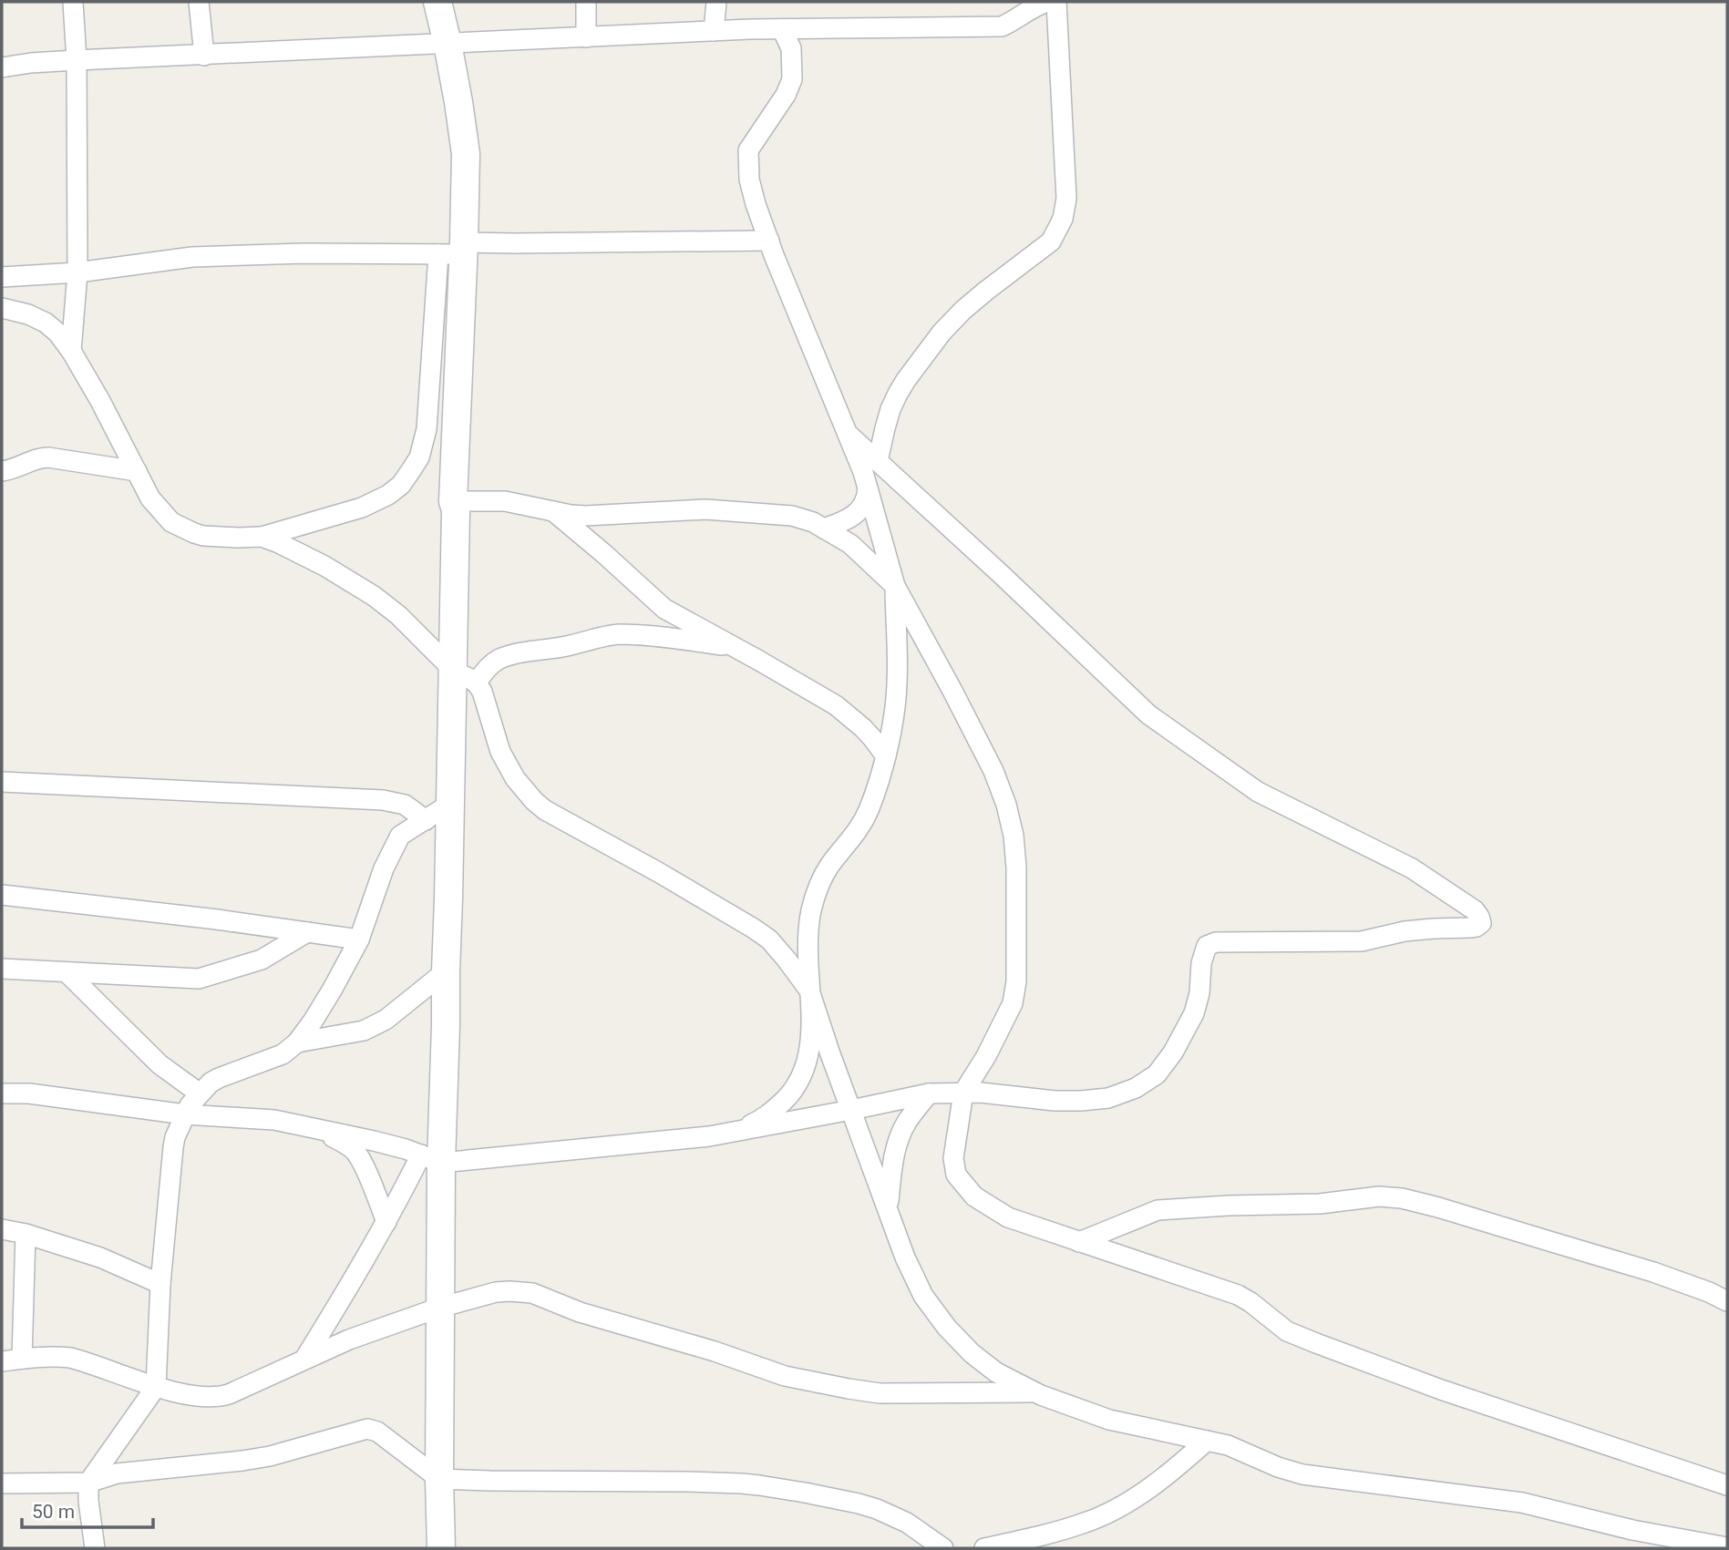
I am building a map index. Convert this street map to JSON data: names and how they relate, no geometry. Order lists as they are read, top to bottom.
{
  "scale_bar": "50 m"
}
